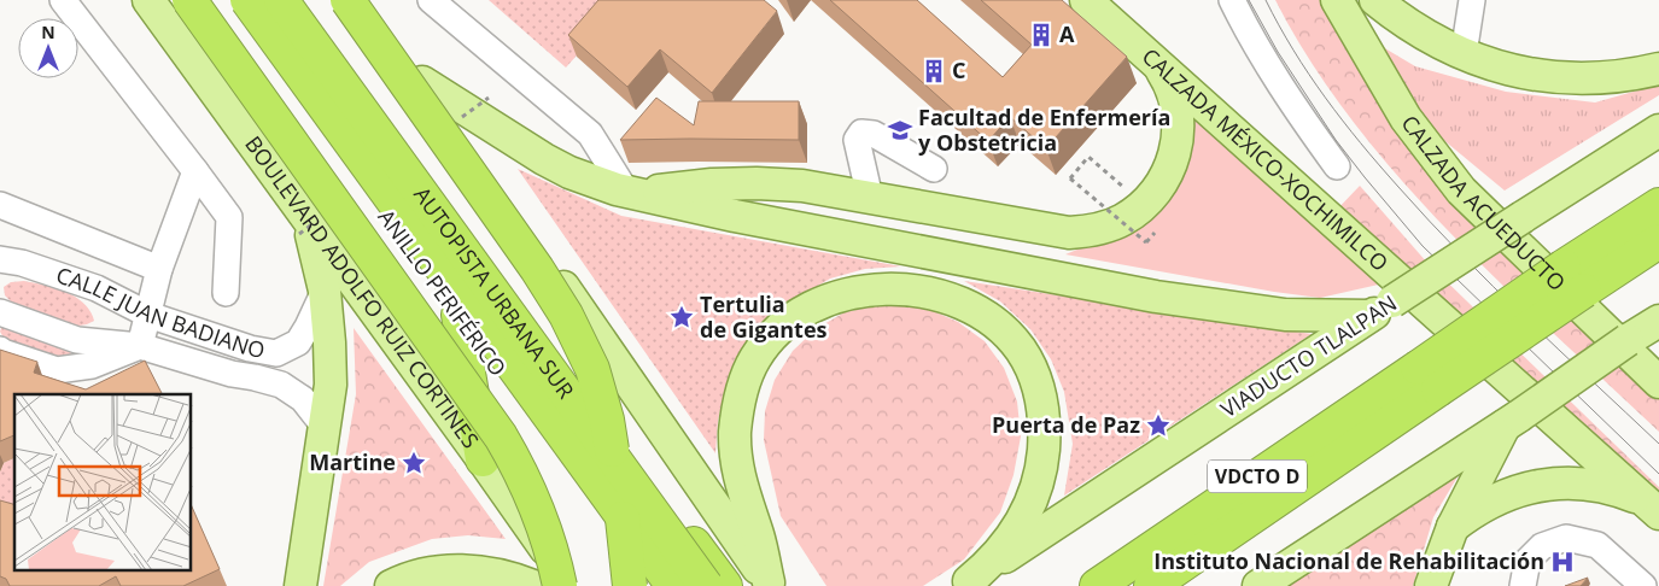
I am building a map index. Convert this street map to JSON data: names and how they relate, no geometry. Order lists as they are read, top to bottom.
{
  "streets": {
    "highway": ["ANILLO PERIFÉRICO", "AUTOPISTA URBANA SUR", "VDCTO D"],
    "main road": [
      "CALZADA MÉXICO-XOCHIMILCO",
      "CALZADA ACUEDUCTO",
      "BOULEVARD ADOLFO RUIZ CORTINES",
      "VIADUCTO TLALPAN"
    ],
    "street": ["CALLE JUAN BADIANO"]
  },
  "places": {
    "building": ["A", "C"],
    "school or university": ["Facultad de Enfermería y Obstetricia"],
    "place": ["Tertulia de Gigantes", "Puerta de Paz", "Martine"],
    "hospital": ["Instituto Nacional de Rehabilitación"]
  },
  "north": "top"
}
